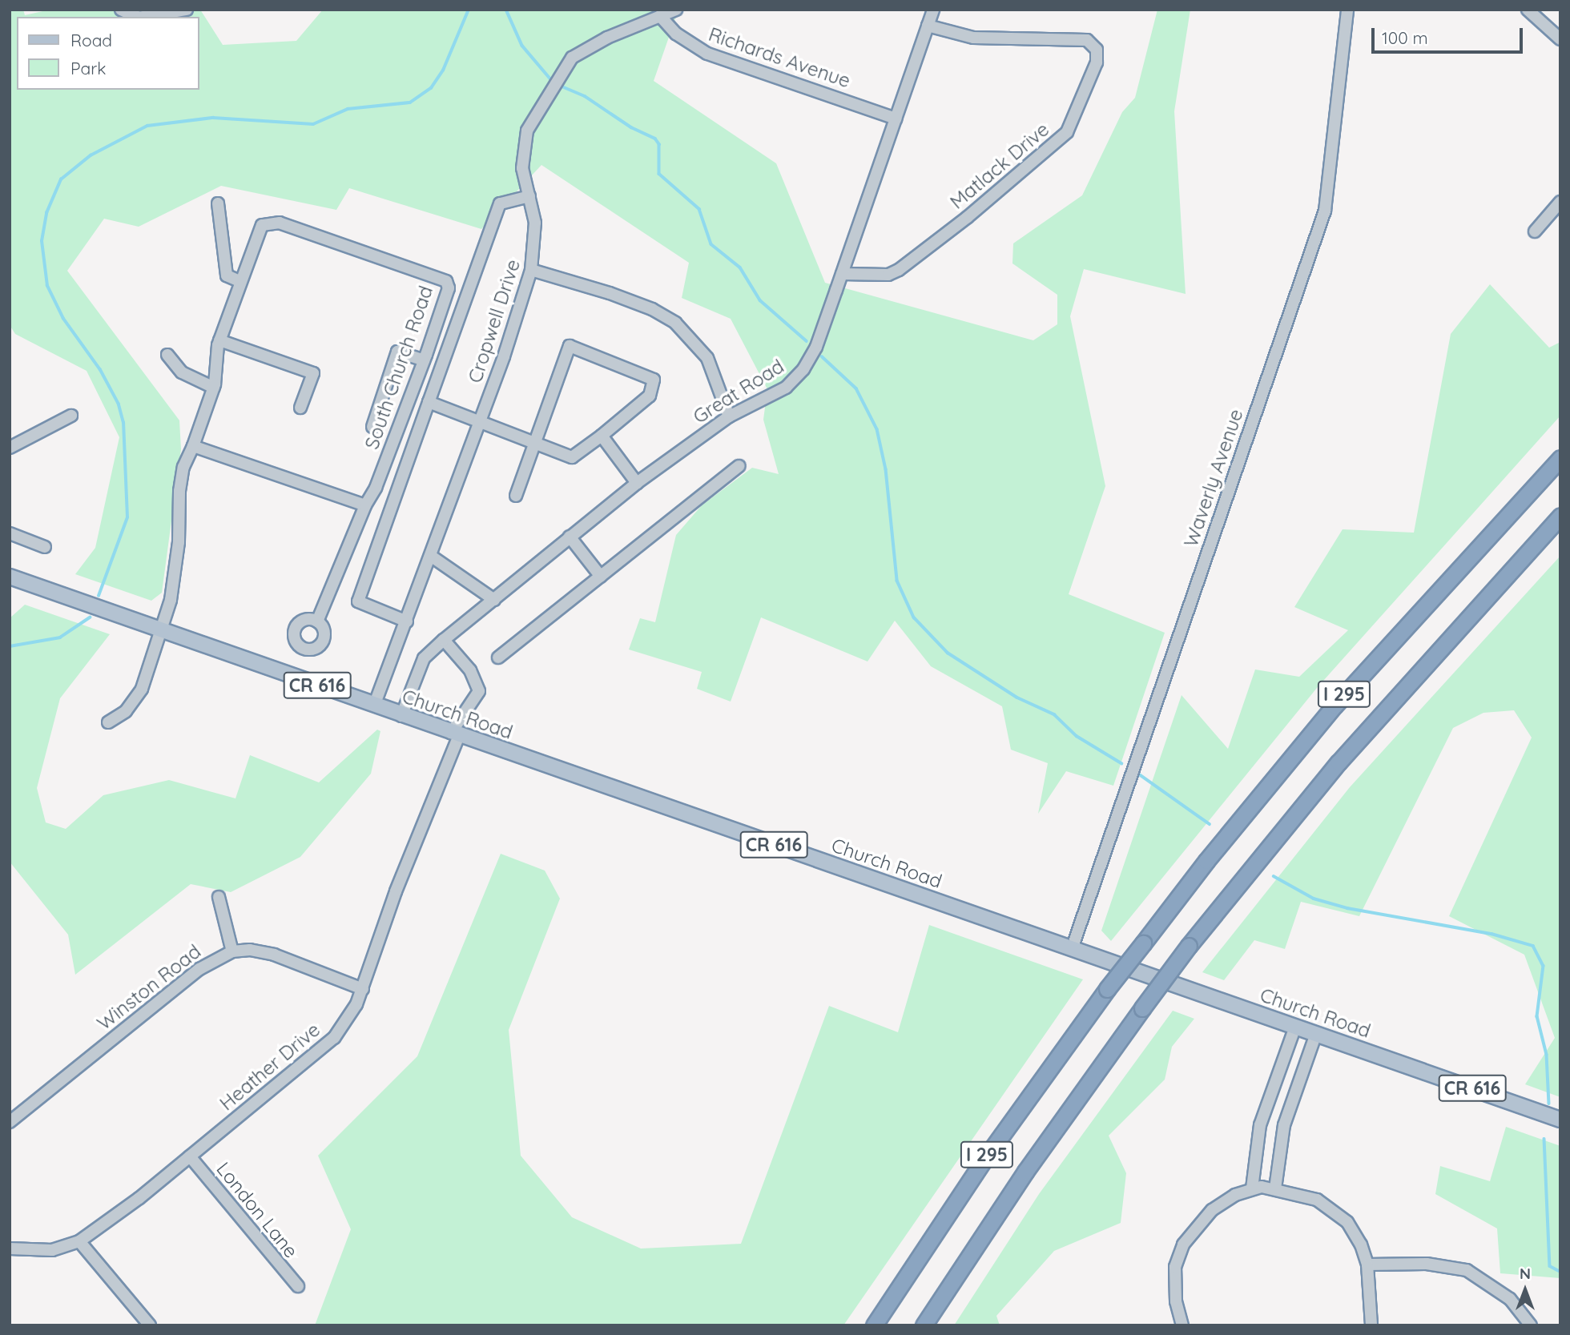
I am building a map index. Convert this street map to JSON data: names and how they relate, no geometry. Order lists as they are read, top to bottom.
{
  "streets": {
    "highway": ["I 295"],
    "main road": ["CR 616", "Church Road"],
    "street": [
      "Richards Avenue",
      "Matlack Drive",
      "Cropwell Drive",
      "South Church Road",
      "Great Road",
      "Waverly Avenue",
      "Winston Road",
      "Heather Drive",
      "London Lane"
    ]
  },
  "crossings": [
    ["Richards Avenue", "Cropwell Drive"],
    ["Richards Avenue", "Great Road"],
    ["Matlack Drive", "Great Road"],
    ["Cropwell Drive", "Church Road"],
    ["South Church Road", "Church Road"],
    ["Great Road", "Church Road"],
    ["Waverly Avenue", "Church Road"],
    ["Church Road", "Heather Drive"],
    ["Winston Road", "Heather Drive"],
    ["Heather Drive", "London Lane"]
  ],
  "legend": ["Road", "Park"],
  "scale_bar": "100 m",
  "north": "top"
}
